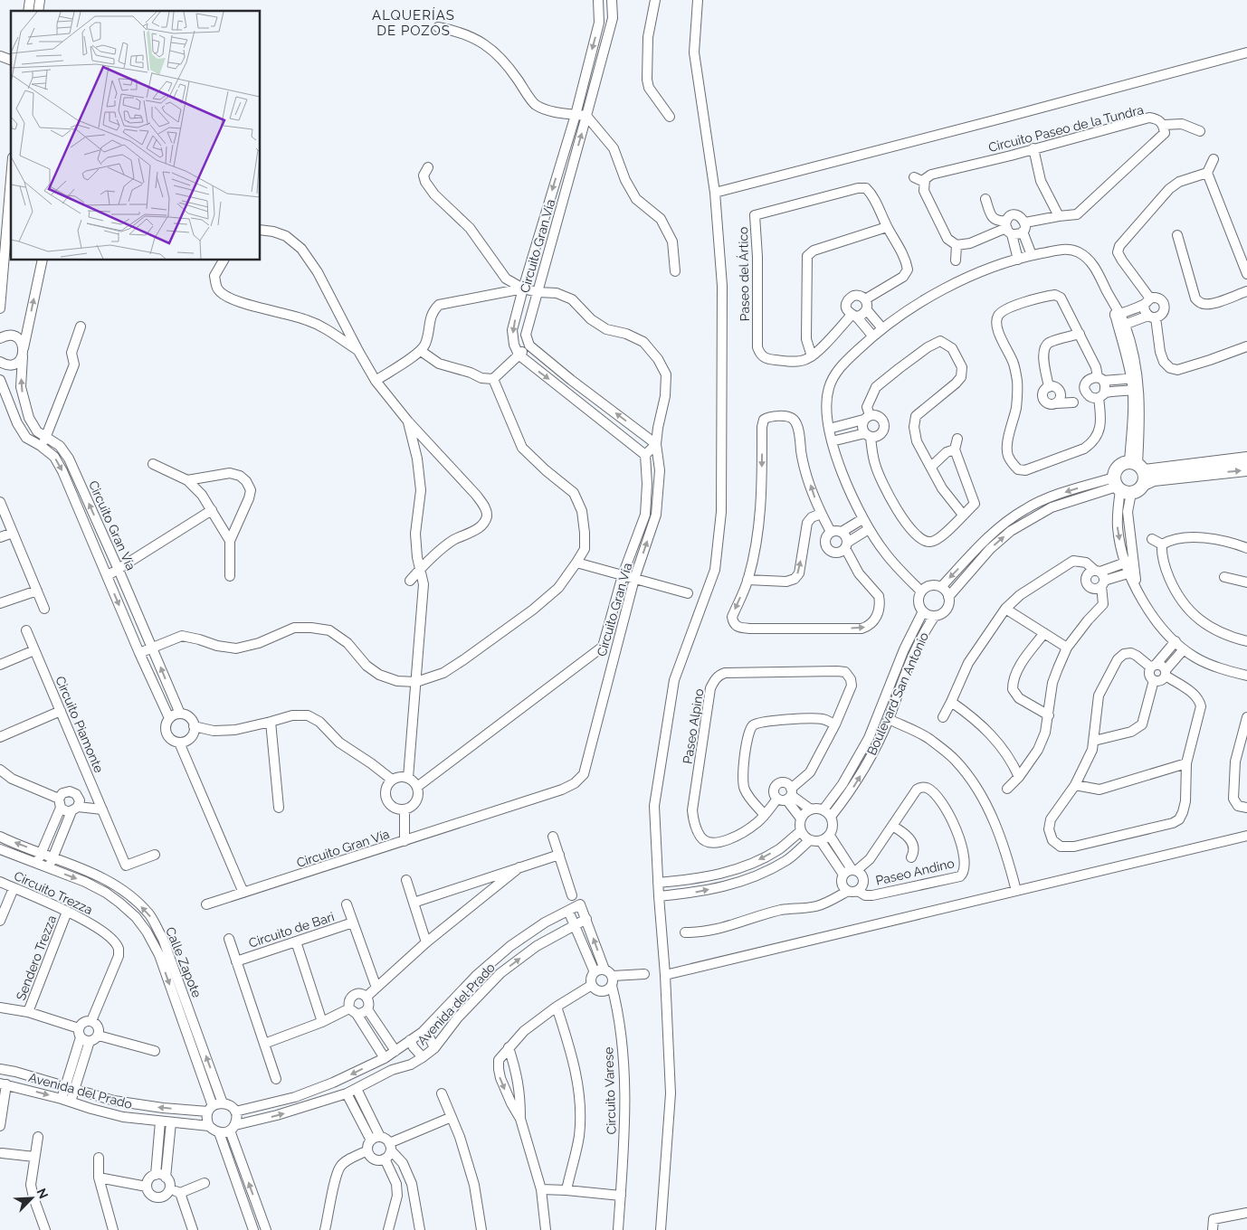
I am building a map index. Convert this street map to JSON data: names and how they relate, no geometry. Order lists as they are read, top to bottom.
{
  "streets": {
    "street": [
      "Circuito Paseo de la Tundra",
      "Circuito Gran Vía",
      "Paseo del Ártico",
      "Boulevard San Antonio",
      "Circuito Piamonte",
      "Paseo Alpino",
      "Paseo Andino",
      "Circuito Trezza",
      "Circuito de Bari",
      "Sendero Trezza",
      "Calle Zapote",
      "Avenida del Prado",
      "Circuito Varese"
    ]
  },
  "crossings": [
    ["Boulevard San Antonio", "Paseo Andino"],
    ["Circuito Trezza", "Sendero Trezza"],
    ["Calle Zapote", "Avenida del Prado"]
  ],
  "districts": ["ALQUERÍAS DE POZOS"],
  "north": "top right"
}
